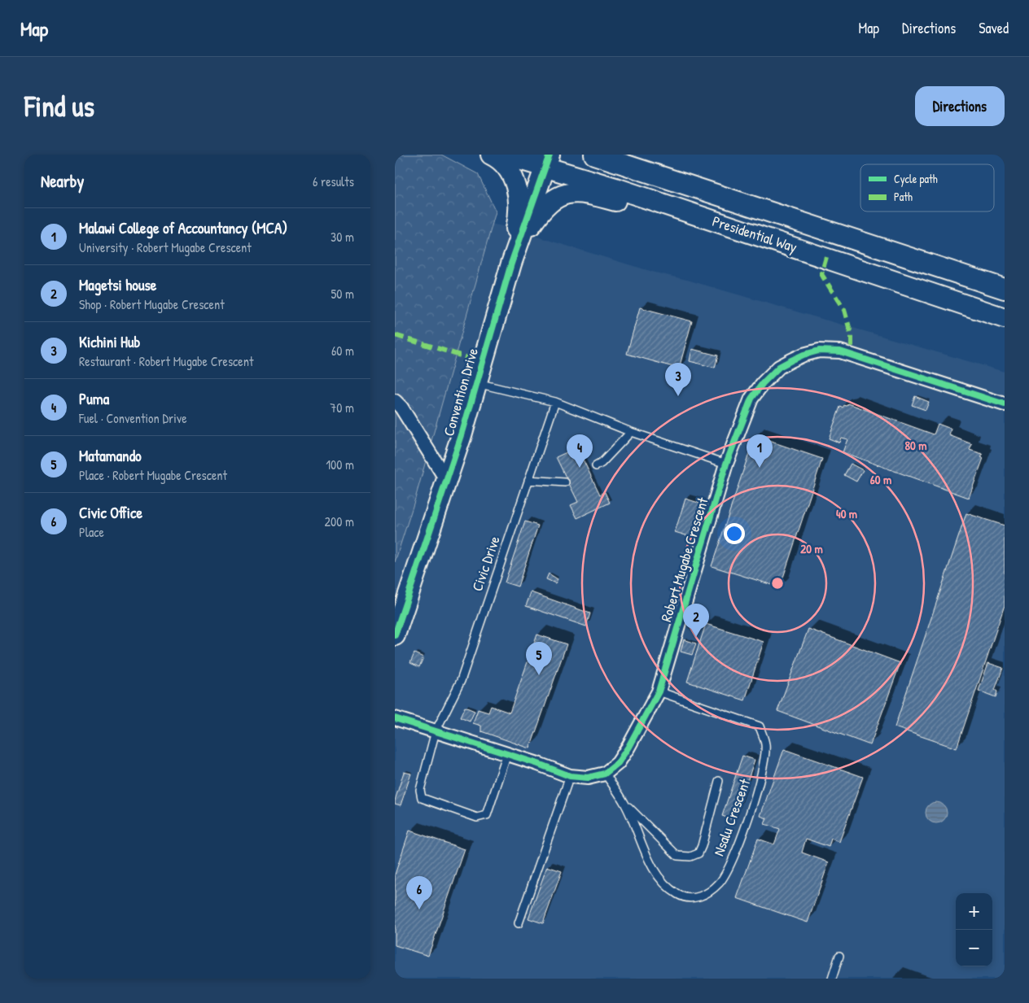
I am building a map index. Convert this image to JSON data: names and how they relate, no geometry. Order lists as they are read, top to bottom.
{
  "streets": {
    "main road": ["Presidential Way", "Convention Drive"],
    "street": ["Robert Mugabe Crescent"],
    "lane": ["Civic Drive", "Nsalu Crescent"]
  },
  "crossings": [
    ["Presidential Way", "Convention Drive"],
    ["Robert Mugabe Crescent", "Nsalu Crescent"]
  ],
  "legend": ["Cycle path", "Path"],
  "page": {
    "header": "Map",
    "nav": ["Map", "Directions", "Saved"],
    "buttons": "Directions",
    "title": "Find us",
    "heading": ["Nearby", "6 results"],
    "list": [
      {
        "mark": "1",
        "name": "Malawi College of Accountancy (MCA)",
        "note": "University · Robert Mugabe Crescent",
        "value": "30 m"
      },
      {
        "mark": "2",
        "name": "Magetsi house",
        "note": "Shop · Robert Mugabe Crescent",
        "value": "50 m"
      },
      {
        "mark": "3",
        "name": "Kichini Hub",
        "note": "Restaurant · Robert Mugabe Crescent",
        "value": "60 m"
      },
      {
        "mark": "4",
        "name": "Puma",
        "note": "Fuel · Convention Drive",
        "value": "70 m"
      },
      {
        "mark": "5",
        "name": "Matamando",
        "note": "Place · Robert Mugabe Crescent",
        "value": "100 m"
      },
      {
        "mark": "6",
        "name": "Civic Office",
        "note": "Place",
        "value": "200 m"
      }
    ],
    "pins": [
      "3",
      "1",
      "4",
      "2",
      "5",
      "6"
    ],
    "map_buttons": ["+", "−"]
  },
  "rings": [
    "80 m",
    "60 m",
    "40 m",
    "20 m"
  ]
}
